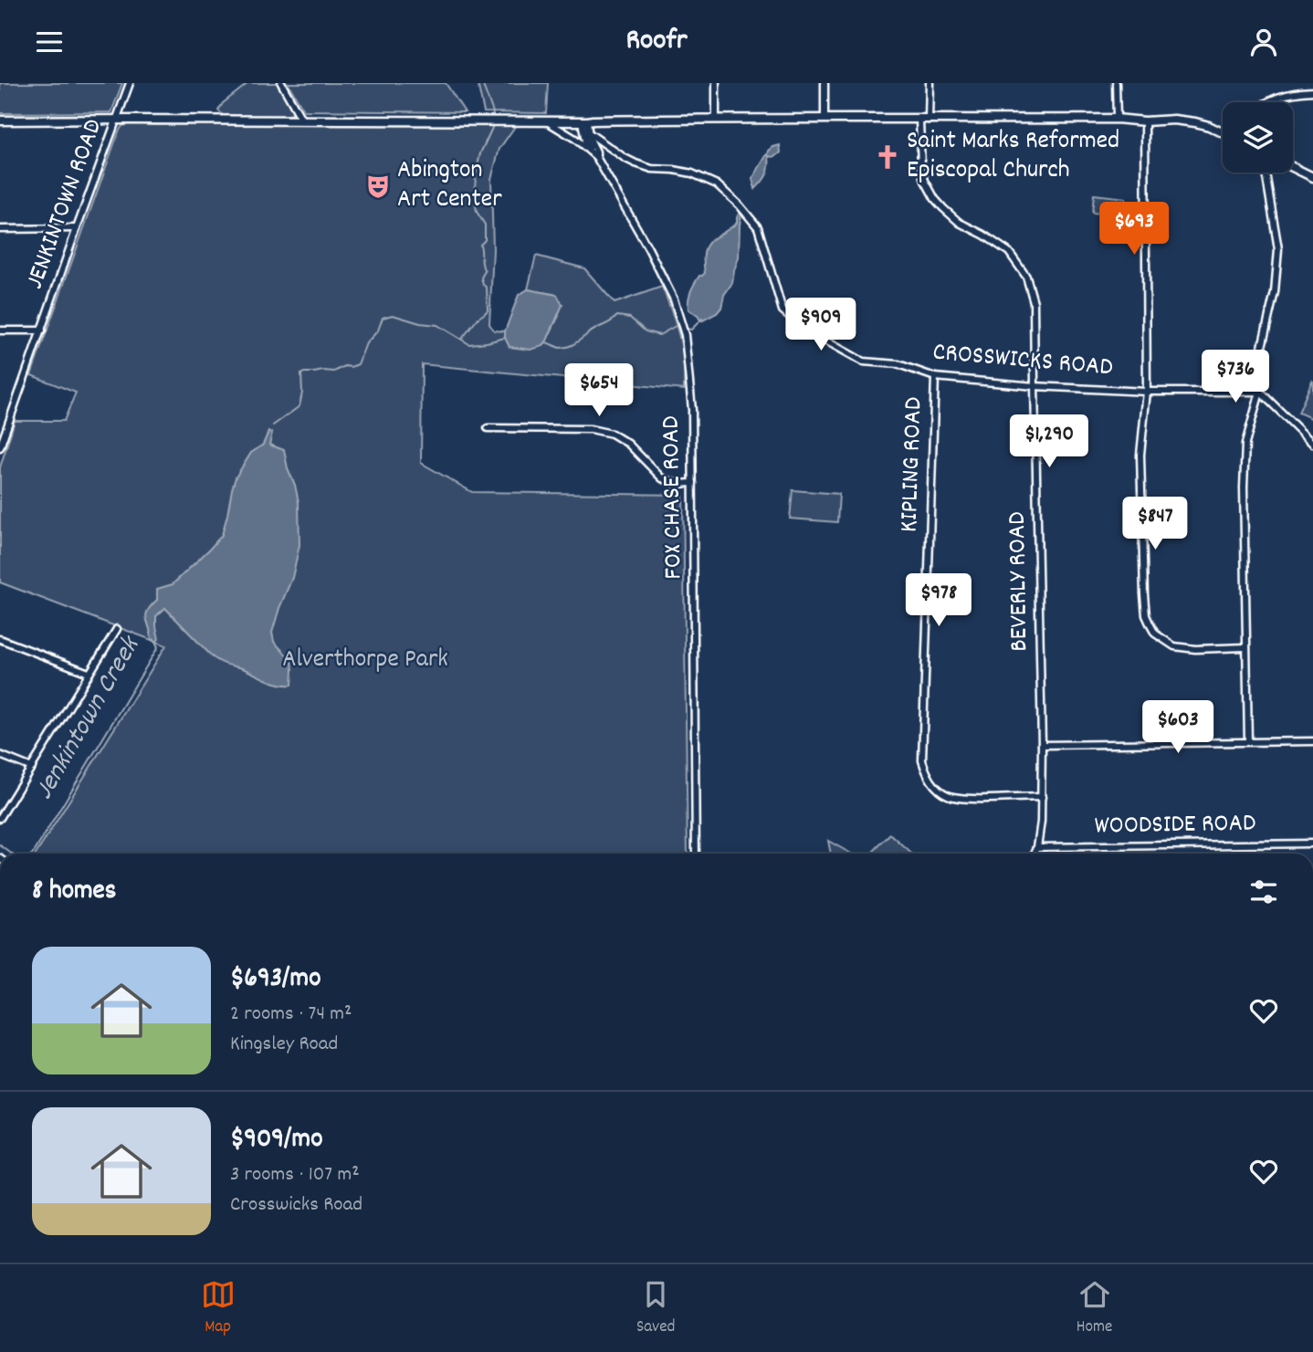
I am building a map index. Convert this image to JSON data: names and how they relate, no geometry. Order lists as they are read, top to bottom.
{
  "streets": {
    "street": [
      "JENKINTOWN ROAD",
      "CROSSWICKS ROAD",
      "KIPLING ROAD",
      "FOX CHASE ROAD",
      "BEVERLY ROAD",
      "WOODSIDE ROAD"
    ]
  },
  "crossings": [
    ["CROSSWICKS ROAD", "KIPLING ROAD"],
    ["CROSSWICKS ROAD", "FOX CHASE ROAD"],
    ["CROSSWICKS ROAD", "BEVERLY ROAD"],
    ["KIPLING ROAD", "BEVERLY ROAD"],
    ["BEVERLY ROAD", "WOODSIDE ROAD"]
  ],
  "water": ["Jenkintown Creek"],
  "parks": ["Alverthorpe Park"],
  "places": {
    "church": ["Saint Marks Reformed Episcopal Church"],
    "theatre": ["Abington Art Center"]
  },
  "page": {
    "header": "Roofr",
    "price": [
      "$693",
      "$909",
      "$736",
      "$654",
      "$1,290",
      "$847",
      "$978",
      "$603"
    ],
    "heading": "8 homes",
    "list": [
      {
        "name": "$693/mo",
        "note": "2 rooms · 74 m² · Kingsley Road"
      },
      {
        "name": "$909/mo",
        "note": "3 rooms · 107 m² · Crosswicks Road"
      }
    ],
    "tabs": ["Map", "Saved", "Home"]
  }
}
